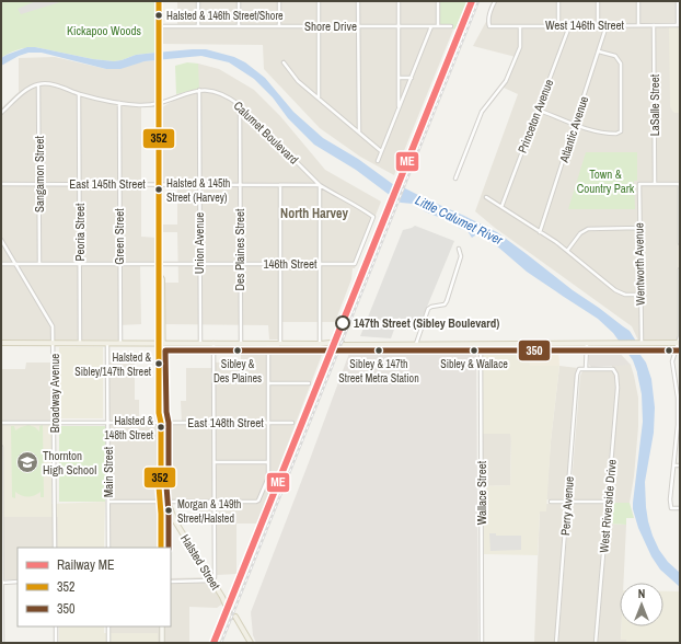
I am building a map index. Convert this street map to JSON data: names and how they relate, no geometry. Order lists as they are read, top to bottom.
{
  "streets": {
    "main road": ["Halsted Street"],
    "street": [
      "West 146th Street",
      "Shore Drive",
      "LaSalle Street",
      "Princeton Avenue",
      "Atlantic Avenue",
      "Calumet Boulevard",
      "Sangamon Street",
      "East 145th Street",
      "Peoria Street",
      "Green Street",
      "Union Avenue",
      "Des Plaines Street",
      "146th Street",
      "Wentworth Avenue",
      "Broadway Avenue",
      "East 148th Street",
      "Main Street",
      "Wallace Street",
      "Perry Avenue",
      "West Riverside Drive"
    ]
  },
  "crossings": [
    ["West 146th Street", "LaSalle Street"],
    ["West 146th Street", "Princeton Avenue"],
    ["West 146th Street", "Atlantic Avenue"],
    ["Shore Drive", "Halsted Street"],
    ["LaSalle Street", "Wentworth Avenue"],
    ["Calumet Boulevard", "Sangamon Street"],
    ["Calumet Boulevard", "East 145th Street"],
    ["Calumet Boulevard", "Peoria Street"],
    ["Calumet Boulevard", "Green Street"],
    ["Calumet Boulevard", "Union Avenue"],
    ["Calumet Boulevard", "Des Plaines Street"],
    ["Calumet Boulevard", "146th Street"],
    ["Calumet Boulevard", "Halsted Street"],
    ["Sangamon Street", "East 145th Street"],
    ["Sangamon Street", "146th Street"],
    ["East 145th Street", "Peoria Street"],
    ["East 145th Street", "Green Street"],
    ["East 145th Street", "Union Avenue"],
    ["East 145th Street", "Des Plaines Street"],
    ["East 145th Street", "Halsted Street"],
    ["Peoria Street", "146th Street"],
    ["Green Street", "146th Street"],
    ["Union Avenue", "146th Street"],
    ["Des Plaines Street", "146th Street"],
    ["146th Street", "Broadway Avenue"],
    ["146th Street", "Halsted Street"],
    ["Broadway Avenue", "East 148th Street"],
    ["East 148th Street", "Main Street"],
    ["East 148th Street", "Halsted Street"],
    ["Perry Avenue", "West Riverside Drive"]
  ],
  "districts": ["North Harvey"],
  "water": ["Little Calumet River"],
  "parks": ["Kickapoo Woods", "Town & Country Park"],
  "places": {
    "other": [
      "Halsted & 146th Street/Shore",
      "Halsted & 145th Street (Harvey)",
      "147th Street (Sibley Boulevard)",
      "Sibley & Des Plaines",
      "Sibley & 147th Street Metra Station",
      "Sibley & Wallace",
      "Halsted & Sibley/147th Street",
      "Halsted & 148th Street",
      "Morgan & 149th Street/Halsted"
    ],
    "school or university": ["Thornton High School"]
  },
  "lines": ["rail line ME", "transit line 352", "transit line 350"],
  "legend": ["Railway ME", "352", "350"],
  "north": "top"
}
